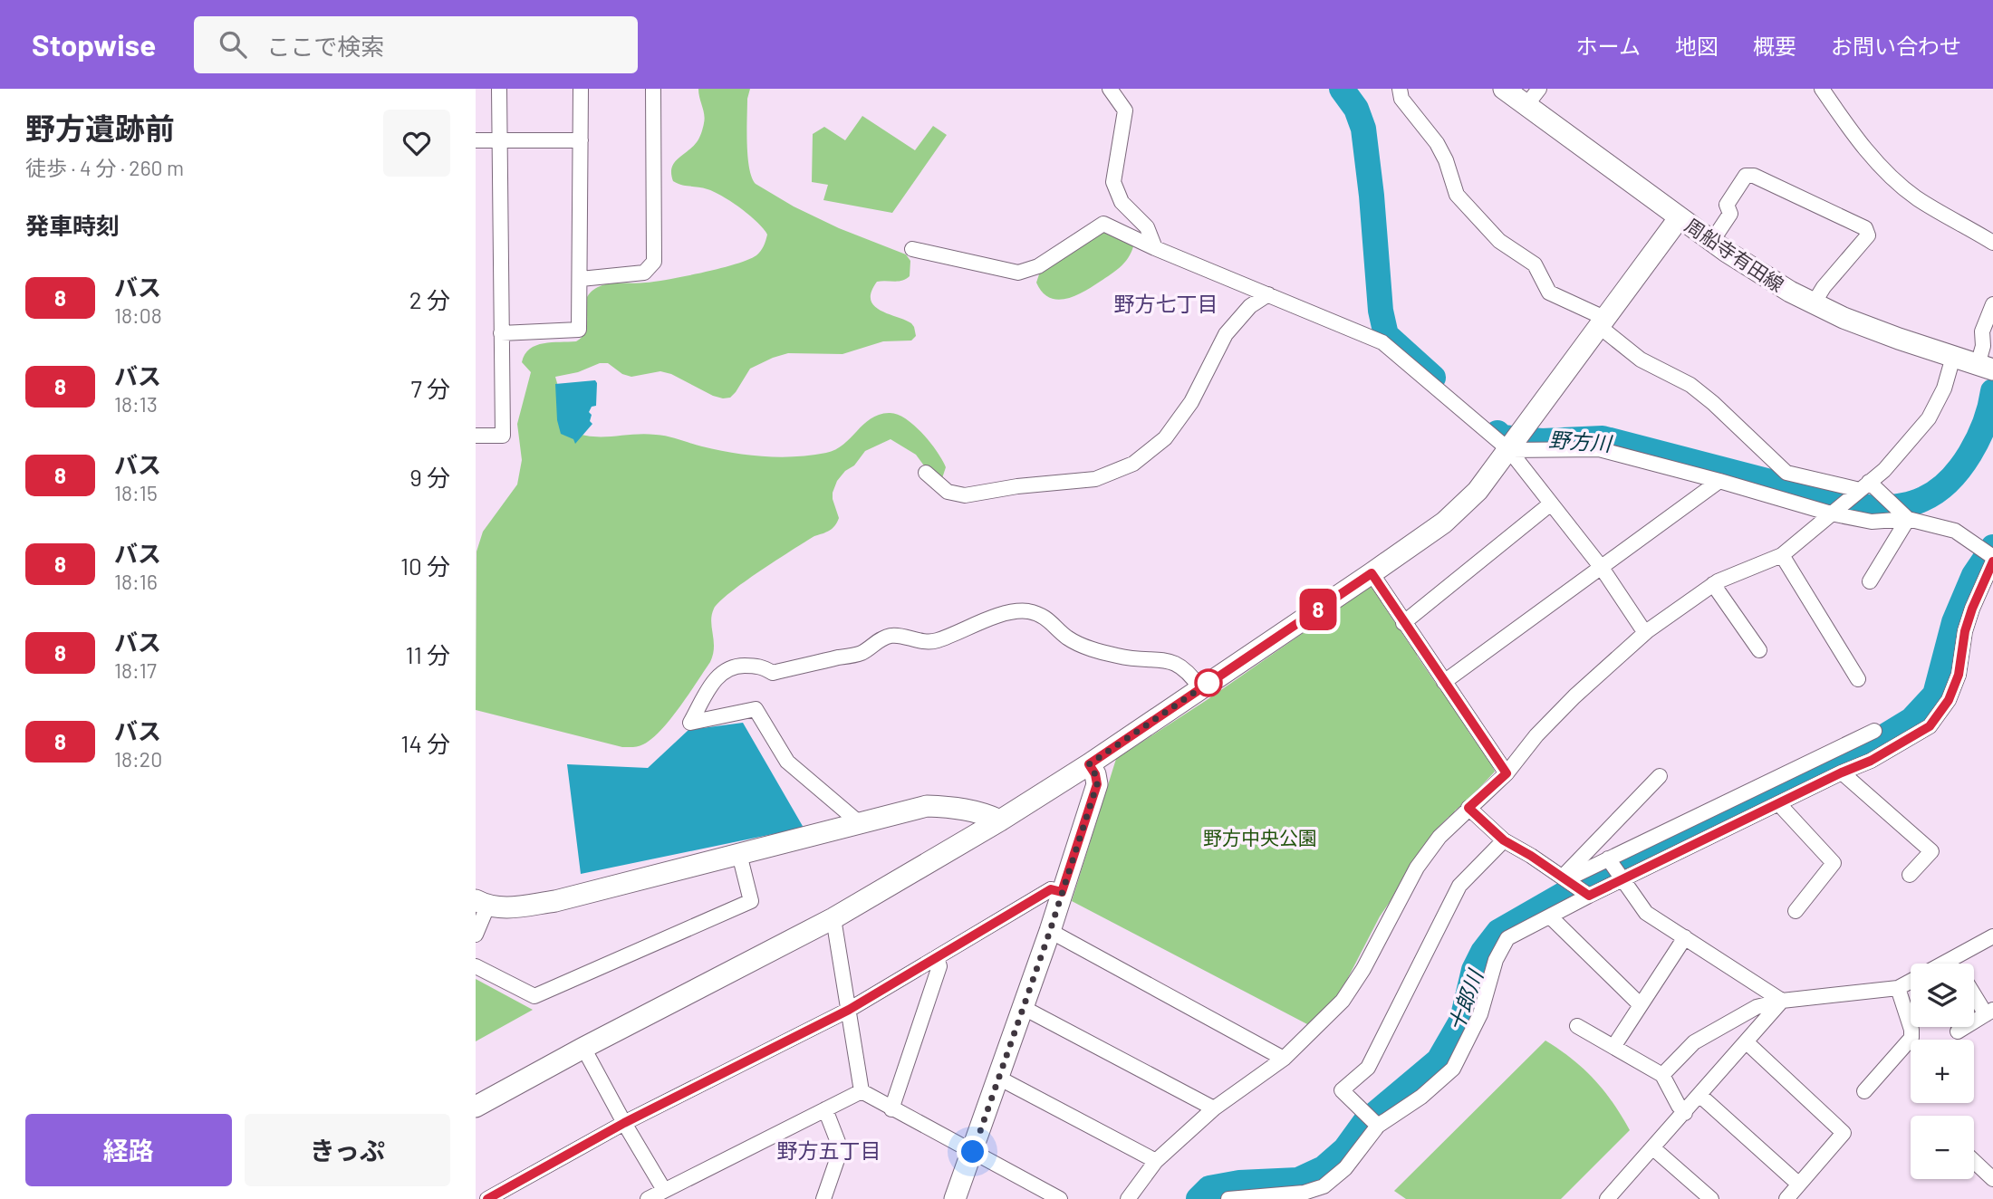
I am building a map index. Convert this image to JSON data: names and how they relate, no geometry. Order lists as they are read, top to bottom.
{
  "streets": {
    "street": ["周船寺有田線"]
  },
  "districts": ["野方七丁目", "野方五丁目"],
  "water": ["野方川", "十郎川"],
  "parks": ["野方中央公園"],
  "lines": ["bus line 8"],
  "page": {
    "header": "Stopwise",
    "search": "ここで検索",
    "nav": [
      "ホーム",
      "地図",
      "概要",
      "お問い合わせ"
    ],
    "heading": [
      ["野方遺跡前", "徒歩 · 4 分 · 260 m"],
      "発車時刻"
    ],
    "on_map": "8",
    "list": [
      {
        "mark": "8",
        "name": "バス",
        "note": "18:08",
        "value": "2 分"
      },
      {
        "mark": "8",
        "name": "バス",
        "note": "18:13",
        "value": "7 分"
      },
      {
        "mark": "8",
        "name": "バス",
        "note": "18:15",
        "value": "9 分"
      },
      {
        "mark": "8",
        "name": "バス",
        "note": "18:16",
        "value": "10 分"
      },
      {
        "mark": "8",
        "name": "バス",
        "note": "18:17",
        "value": "11 分"
      },
      {
        "mark": "8",
        "name": "バス",
        "note": "18:20",
        "value": "14 分"
      }
    ],
    "map_buttons": ["+", "−"],
    "buttons": ["経路", "きっぷ"]
  }
}
